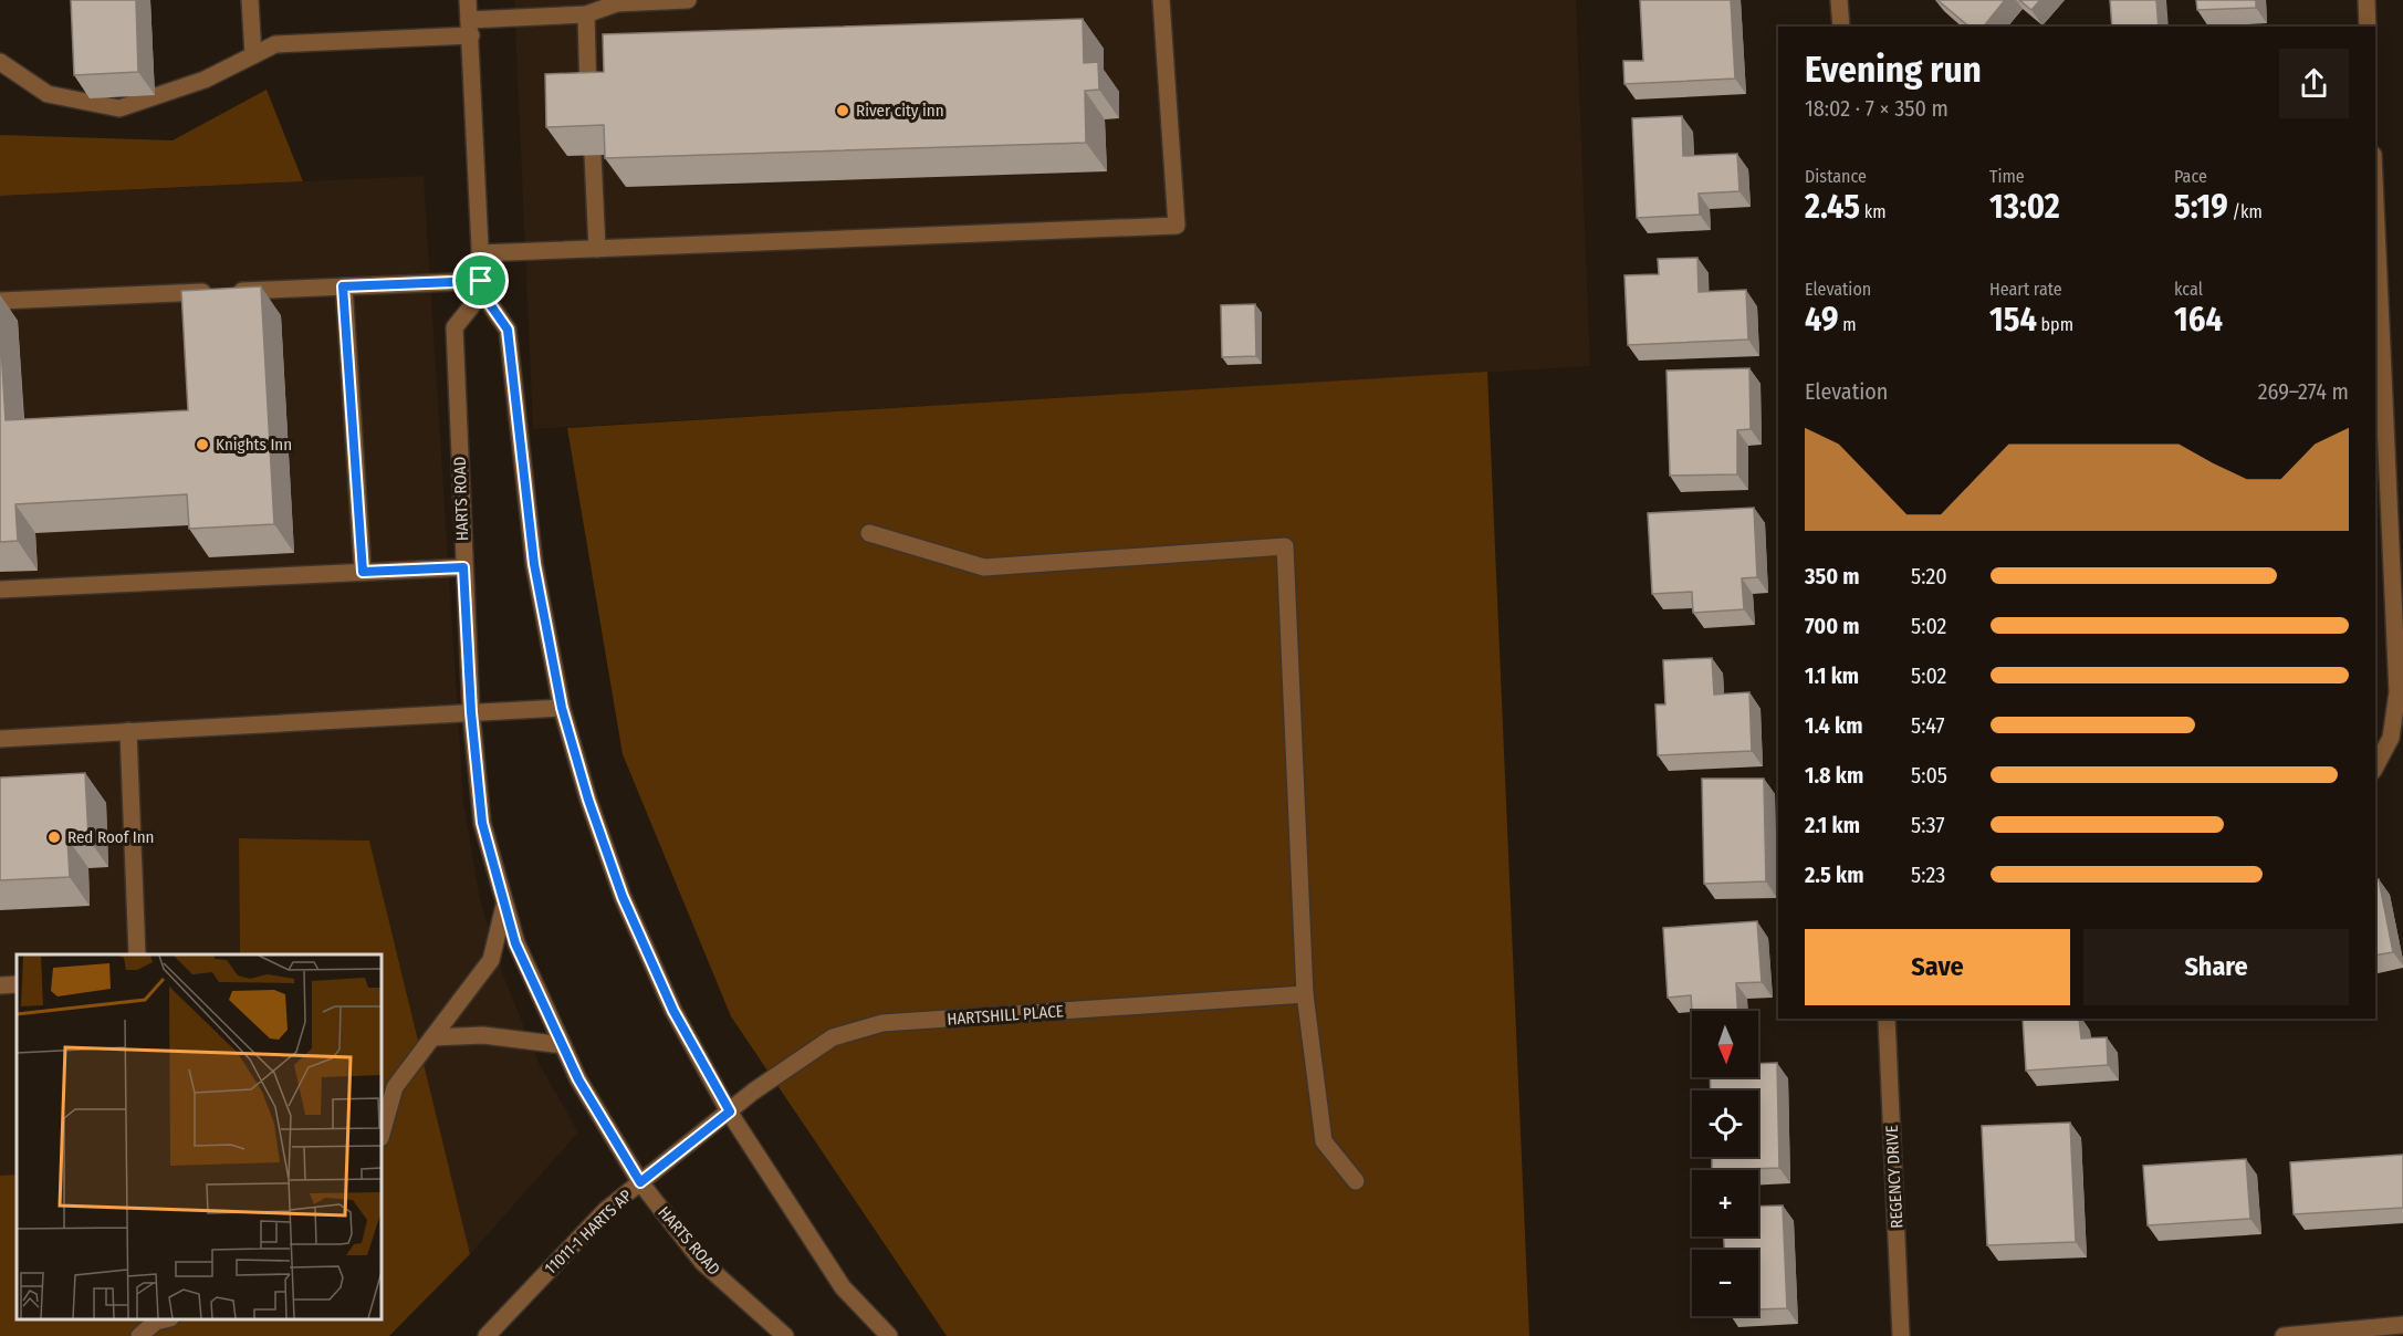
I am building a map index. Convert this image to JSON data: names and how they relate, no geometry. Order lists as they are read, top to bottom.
{
  "streets": {
    "street": [
      "HARTS ROAD",
      "HARTSHILL PLACE",
      "REGENCY DRIVE",
      "11011-1 HARTS AP"
    ]
  },
  "crossings": [
    ["HARTS ROAD", "11011-1 HARTS AP"],
    ["HARTSHILL PLACE", "11011-1 HARTS AP"]
  ],
  "places": ["River city inn", "Knights Inn", "Red Roof Inn"],
  "north": "bottom",
  "page": {
    "heading": ["Evening run", "18:02 · 7 × 350 m"],
    "stats": [
      ["Distance", "2.45 km"],
      ["Time", "13:02"],
      ["Pace", "5:19 /km"],
      ["Elevation", "49 m"],
      ["Heart rate", "154 bpm"],
      ["kcal", "164"]
    ],
    "chart": ["Elevation", "269–274 m"],
    "list": [
      {
        "name": "350 m",
        "note": "5:20"
      },
      {
        "name": "700 m",
        "note": "5:02"
      },
      {
        "name": "1.1 km",
        "note": "5:02"
      },
      {
        "name": "1.4 km",
        "note": "5:47"
      },
      {
        "name": "1.8 km",
        "note": "5:05"
      },
      {
        "name": "2.1 km",
        "note": "5:37"
      },
      {
        "name": "2.5 km",
        "note": "5:23"
      }
    ],
    "buttons": ["Save", "Share"],
    "map_buttons": ["+", "−"]
  }
}
